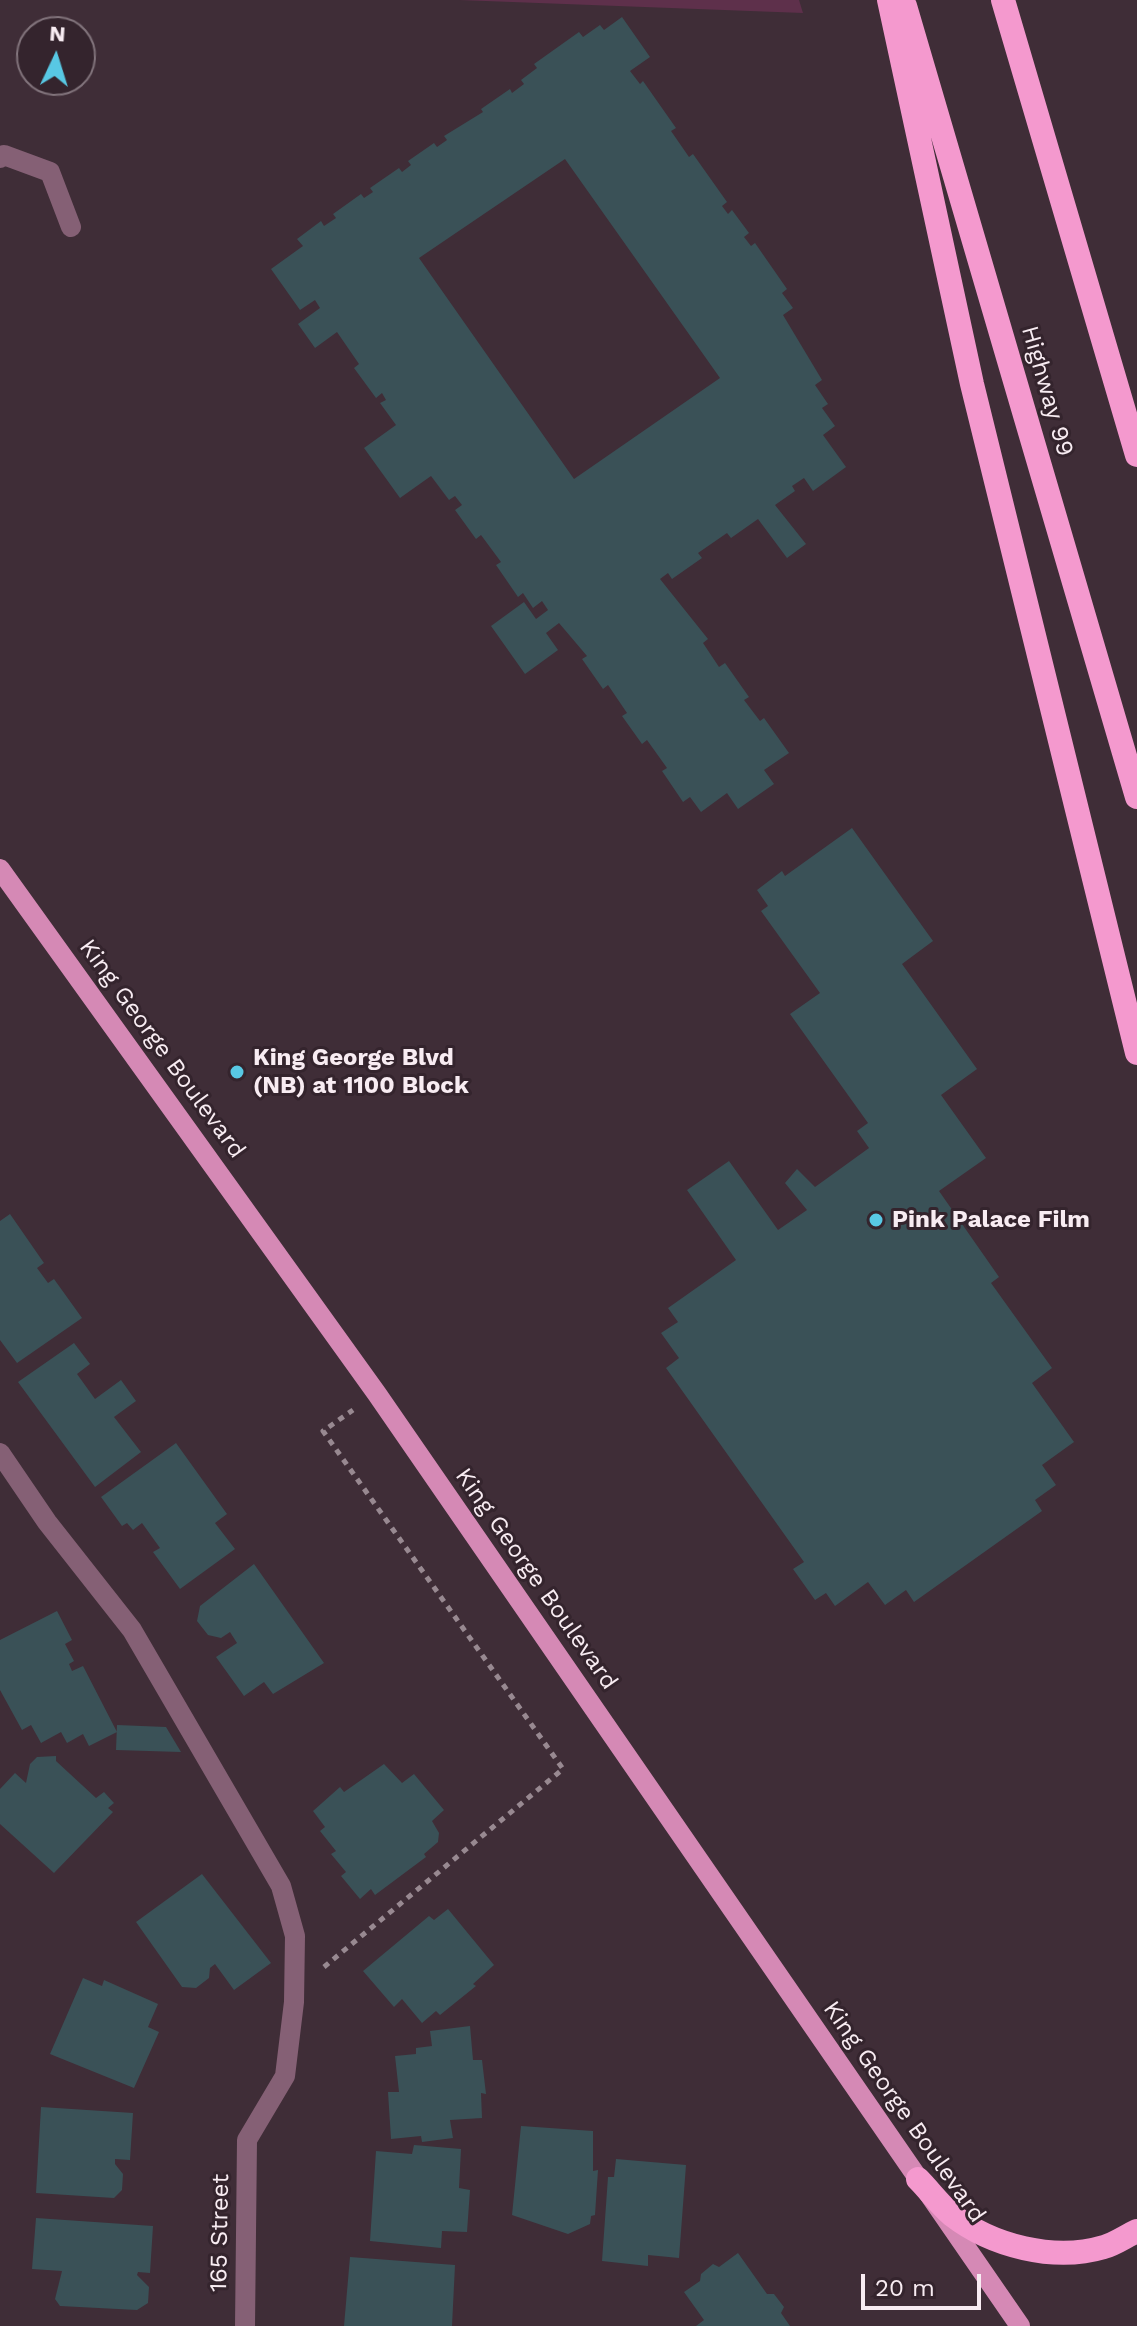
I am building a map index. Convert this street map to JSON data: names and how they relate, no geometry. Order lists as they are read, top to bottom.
{
  "streets": {
    "highway": ["Highway 99"],
    "main road": ["King George Boulevard"],
    "street": ["165 Street"]
  },
  "places": ["King George Blvd (NB) at 1100 Block", "Pink Palace Film"],
  "scale_bar": "20 m",
  "north": "top"
}
